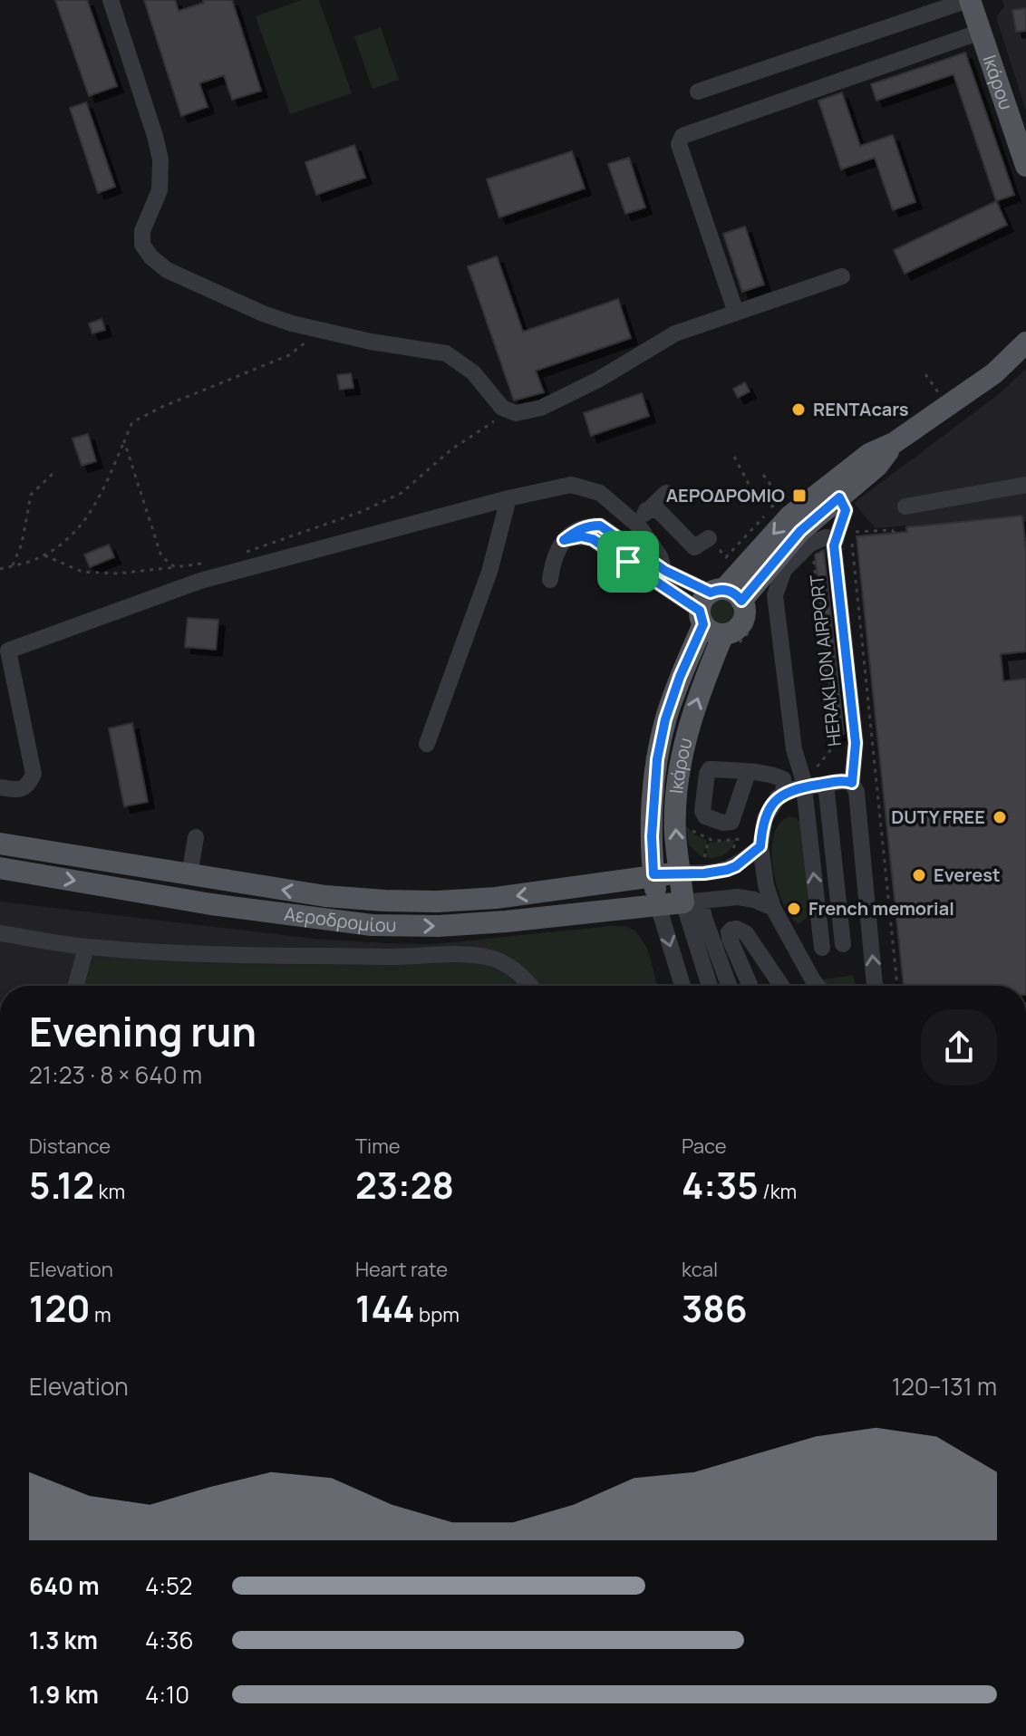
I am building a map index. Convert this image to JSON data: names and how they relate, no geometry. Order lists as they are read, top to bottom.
{
  "streets": {
    "main road": ["Ικάρου", "Αεροδρομίου"],
    "street": ["HERAKLION AIRPORT"]
  },
  "crossings": [
    ["Ικάρου", "HERAKLION AIRPORT"],
    ["Ικάρου", "Αεροδρομίου"]
  ],
  "places": {
    "other": [
      "RENTAcars",
      "DUTY FREE",
      "Everest",
      "French memorial"
    ],
    "transit": ["ΑΕΡΟΔΡΟΜΙΟ"]
  },
  "page": {
    "heading": ["Evening run", "21:23 · 8 × 640 m"],
    "stats": [
      ["Distance", "5.12 km"],
      ["Time", "23:28"],
      ["Pace", "4:35 /km"],
      ["Elevation", "120 m"],
      ["Heart rate", "144 bpm"],
      ["kcal", "386"]
    ],
    "chart": ["Elevation", "120–131 m"],
    "list": [
      {
        "name": "640 m",
        "note": "4:52"
      },
      {
        "name": "1.3 km",
        "note": "4:36"
      },
      {
        "name": "1.9 km",
        "note": "4:10"
      }
    ]
  }
}
